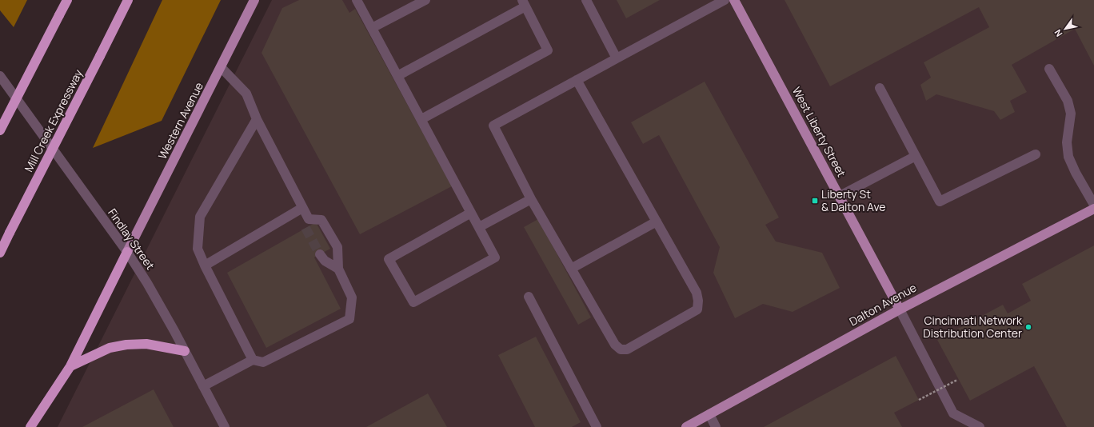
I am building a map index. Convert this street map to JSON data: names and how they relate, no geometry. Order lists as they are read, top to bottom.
{
  "streets": {
    "highway": ["Mill Creek Expressway"],
    "main road": ["Western Avenue", "West Liberty Street", "Dalton Avenue"],
    "street": ["Findlay Street"]
  },
  "crossings": [
    ["Western Avenue", "Findlay Street"],
    ["West Liberty Street", "Dalton Avenue"]
  ],
  "places": {
    "transit": ["Liberty St & Dalton Ave"],
    "other": ["Cincinnati Network Distribution Center"]
  },
  "north": "bottom left"
}
